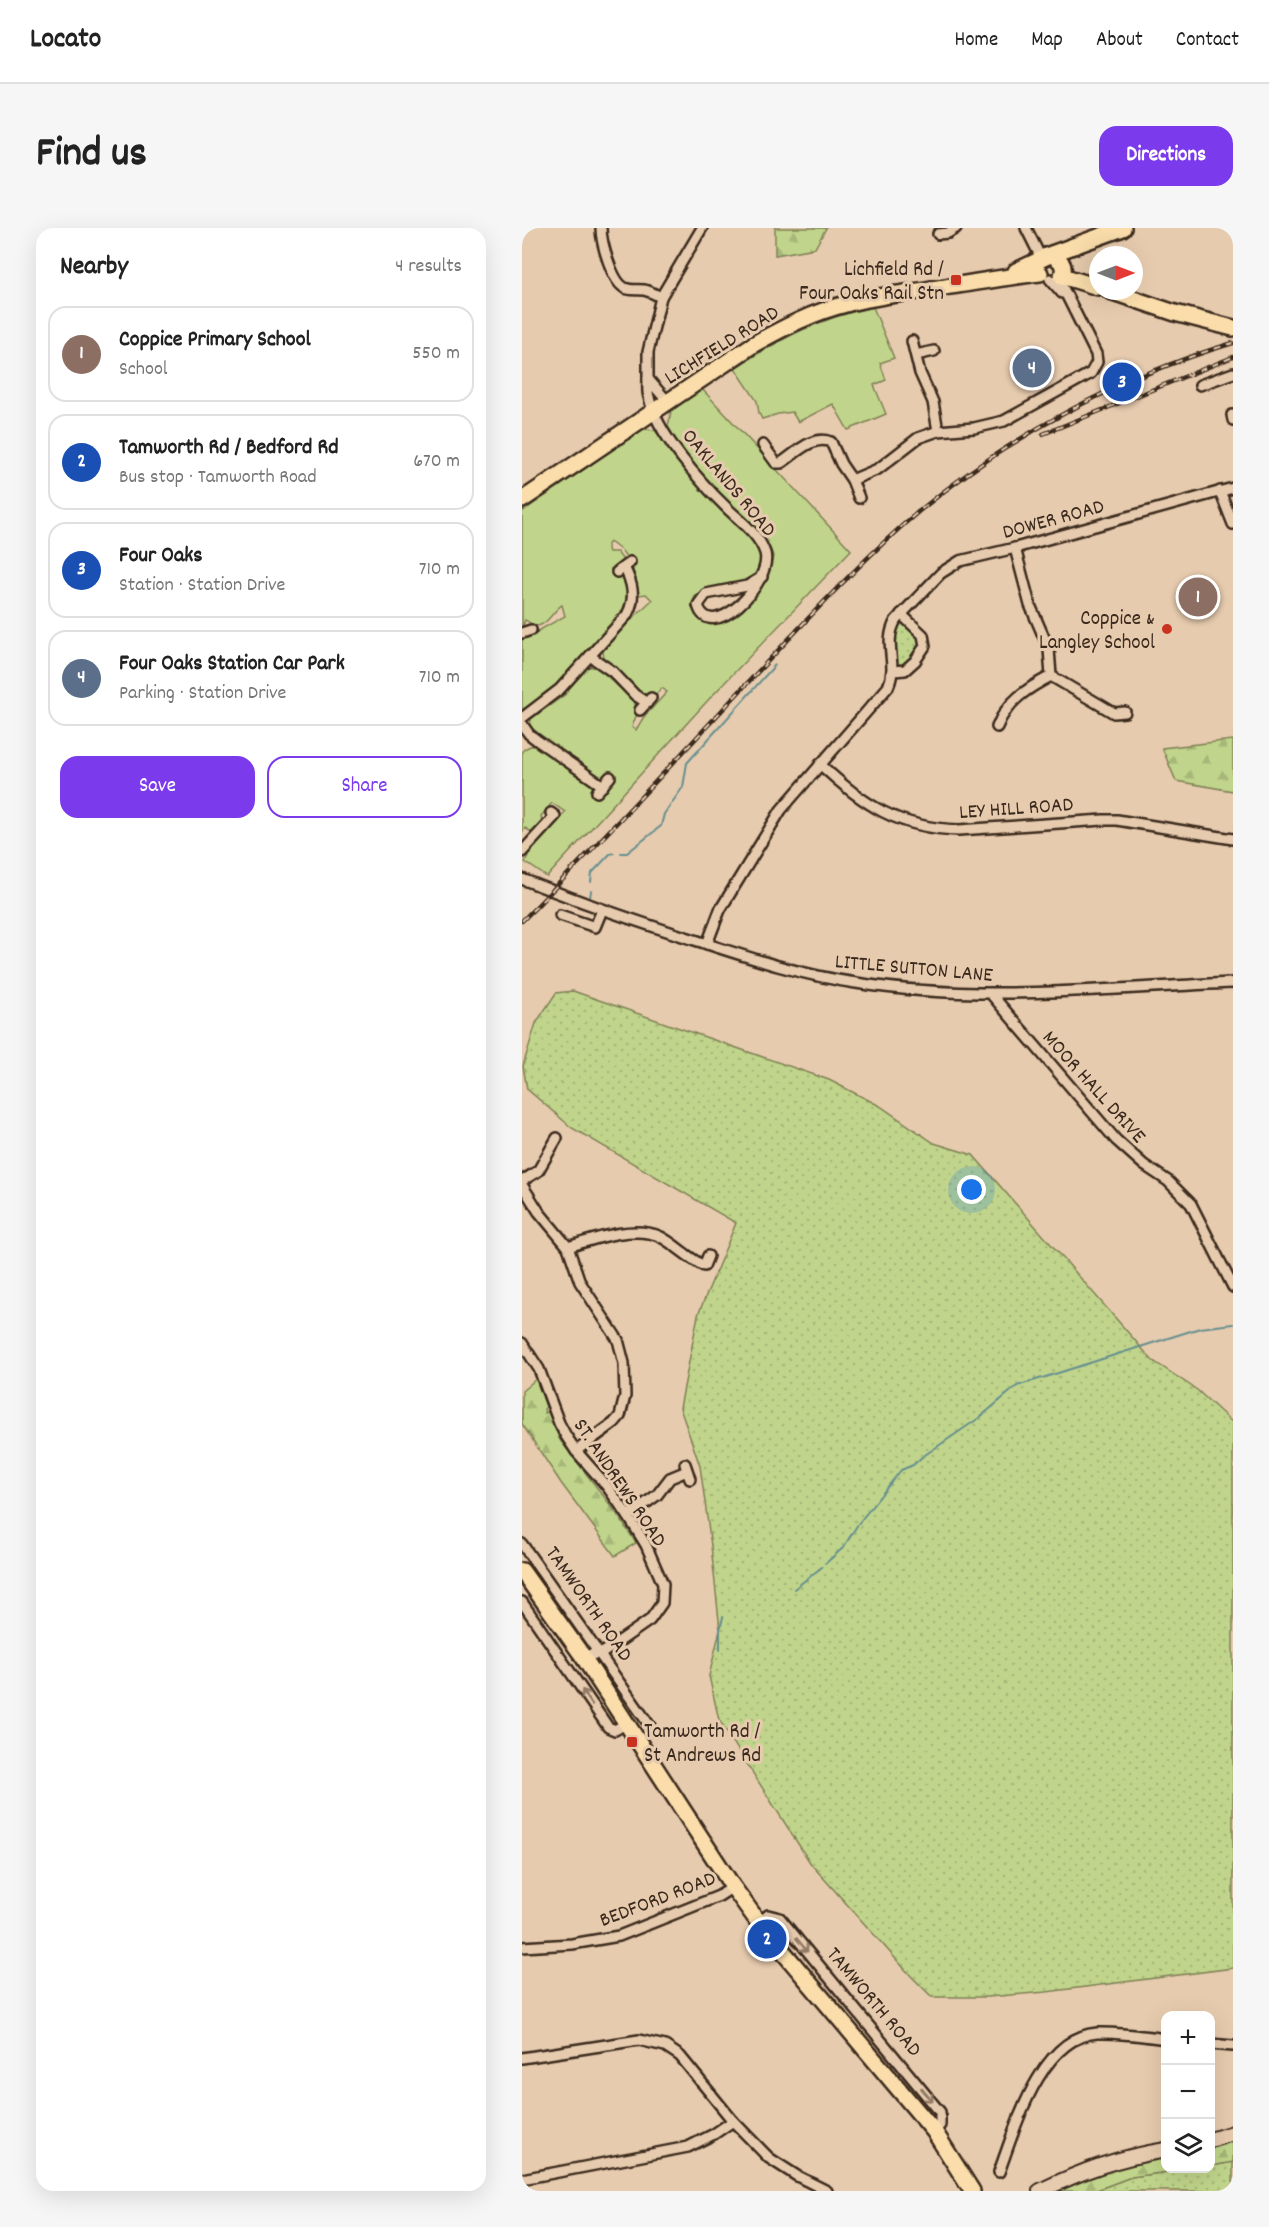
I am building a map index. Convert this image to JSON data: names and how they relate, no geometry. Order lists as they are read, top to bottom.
{
  "streets": {
    "main road": ["LICHFIELD ROAD", "TAMWORTH ROAD"],
    "street": [
      "OAKLANDS ROAD",
      "DOWER ROAD",
      "LEY HILL ROAD",
      "LITTLE SUTTON LANE",
      "MOOR HALL DRIVE",
      "ST. ANDREWS ROAD",
      "BEDFORD ROAD"
    ]
  },
  "crossings": [
    ["LICHFIELD ROAD", "OAKLANDS ROAD"],
    ["LITTLE SUTTON LANE", "MOOR HALL DRIVE"],
    ["ST. ANDREWS ROAD", "TAMWORTH ROAD"],
    ["TAMWORTH ROAD", "BEDFORD ROAD"]
  ],
  "places": {
    "transit": ["Lichfield Rd / Four Oaks Rail Stn", "Tamworth Rd / St Andrews Rd"],
    "other": ["Coppice & Langley School"]
  },
  "north": "right",
  "page": {
    "header": "Locato",
    "nav": [
      "Home",
      "Map",
      "About",
      "Contact"
    ],
    "title": "Find us",
    "buttons": [
      "Directions",
      ["Save", "Share"]
    ],
    "heading": ["Nearby", "4 results"],
    "list": [
      {
        "mark": "1",
        "name": "Coppice Primary School",
        "note": "School",
        "value": "550 m"
      },
      {
        "mark": "2",
        "name": "Tamworth Rd / Bedford Rd",
        "note": "Bus stop · Tamworth Road",
        "value": "670 m"
      },
      {
        "mark": "3",
        "name": "Four Oaks",
        "note": "Station · Station Drive",
        "value": "710 m"
      },
      {
        "mark": "4",
        "name": "Four Oaks Station Car Park",
        "note": "Parking · Station Drive",
        "value": "710 m"
      }
    ],
    "pins": [
      "4",
      "3",
      "1",
      "2"
    ],
    "map_buttons": ["+", "−"]
  }
}
